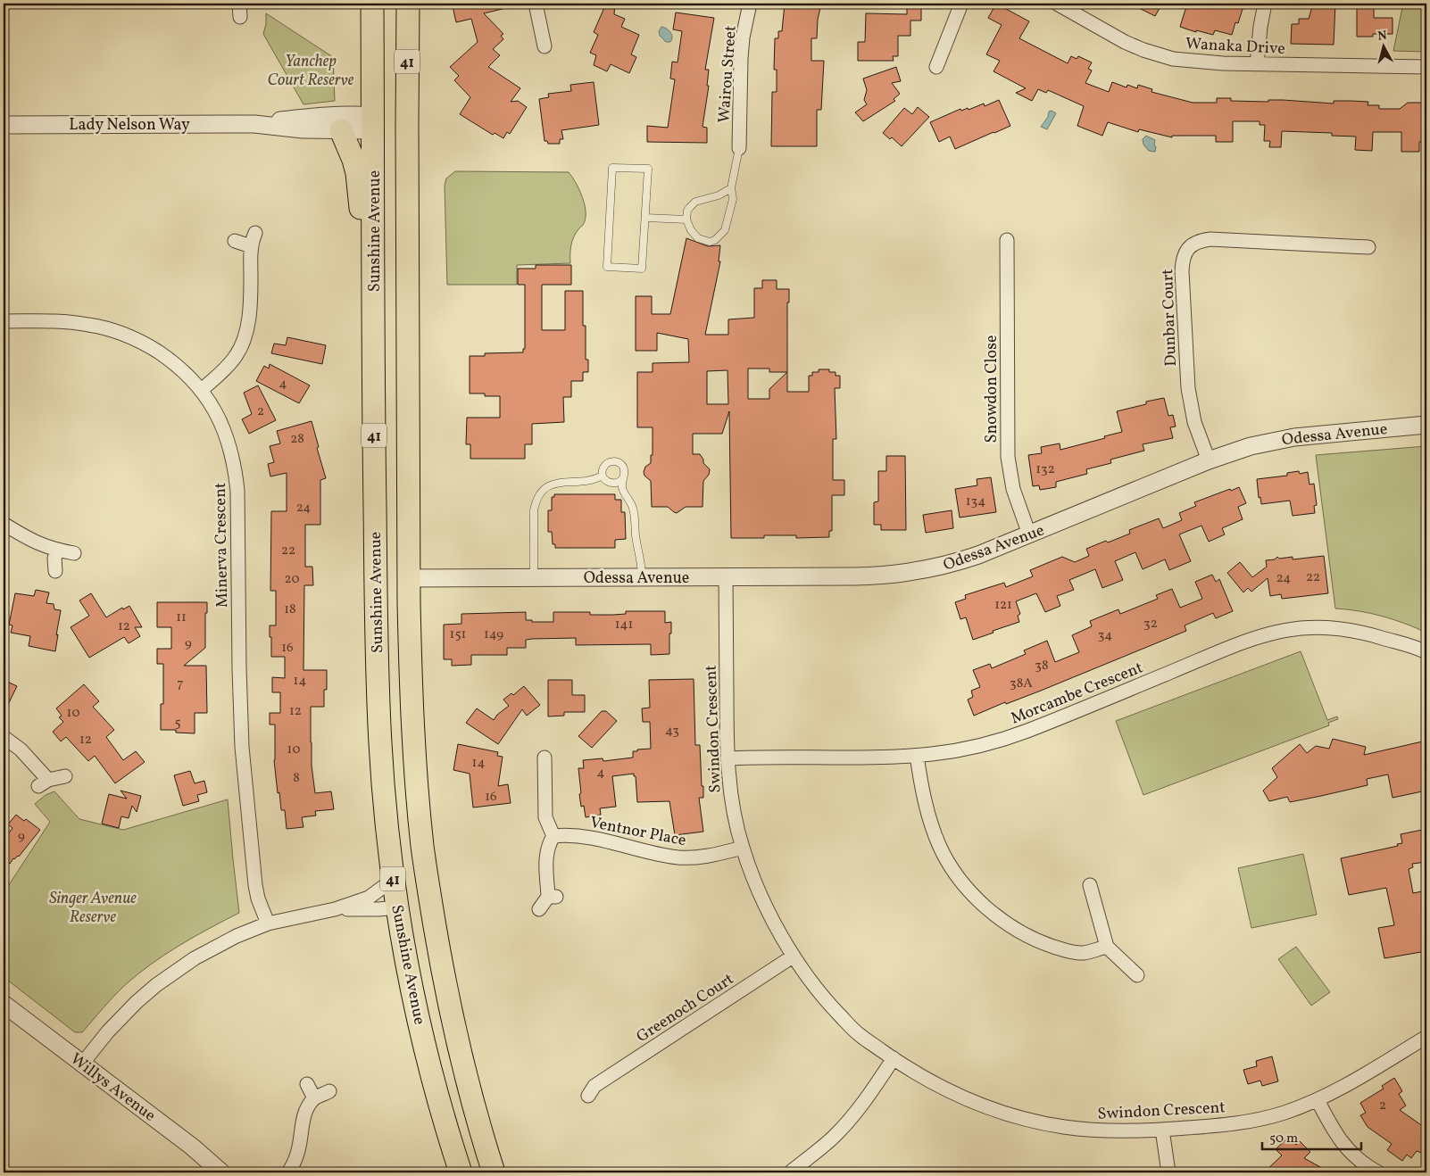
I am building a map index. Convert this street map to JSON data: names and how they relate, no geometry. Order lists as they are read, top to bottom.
{
  "streets": {
    "main road": ["41", "Sunshine Avenue"],
    "street": [
      "Wanaka Drive",
      "Wairou Street",
      "Lady Nelson Way",
      "Dunbar Court",
      "Snowdon Close",
      "Odessa Avenue",
      "Minerva Crescent",
      "Morcambe Crescent",
      "Swindon Crescent",
      "Ventnor Place",
      "Greenoch Court",
      "Willys Avenue"
    ]
  },
  "crossings": [
    ["Lady Nelson Way", "Sunshine Avenue"],
    ["Sunshine Avenue", "Odessa Avenue"],
    ["Dunbar Court", "Odessa Avenue"],
    ["Snowdon Close", "Odessa Avenue"],
    ["Odessa Avenue", "Swindon Crescent"],
    ["Morcambe Crescent", "Swindon Crescent"],
    ["Swindon Crescent", "Ventnor Place"],
    ["Swindon Crescent", "Greenoch Court"]
  ],
  "parks": ["Yanchep Court Reserve", "Singer Avenue Reserve"],
  "house_numbers": [
    "4",
    "2",
    "28",
    "132",
    "134",
    "24",
    "22",
    "22",
    "24",
    "20",
    "121",
    "18",
    "11",
    "32",
    "141",
    "12",
    "151",
    "149",
    "34",
    "9",
    "16",
    "38",
    "14",
    "7",
    "38A",
    "12",
    "10",
    "5",
    "43",
    "12",
    "10",
    "14",
    "4",
    "8",
    "16",
    "9",
    "2"
  ],
  "scale_bar": "50 m",
  "north": "top"
}
